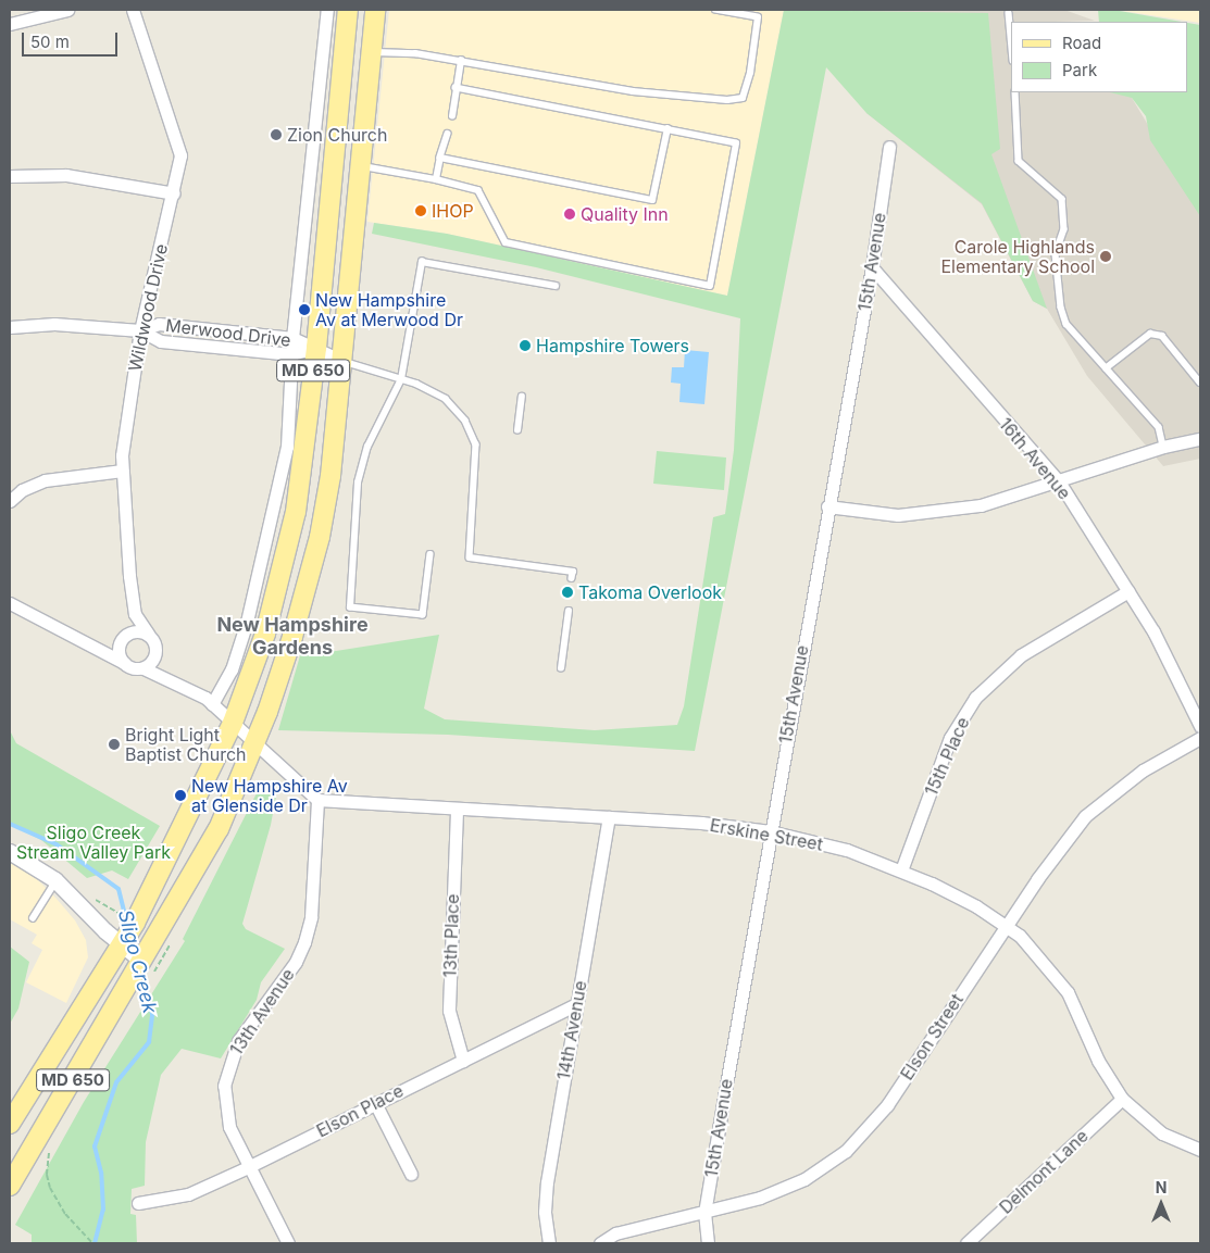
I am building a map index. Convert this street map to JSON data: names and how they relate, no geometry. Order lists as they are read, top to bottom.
{
  "streets": {
    "main road": ["MD 650"],
    "street": [
      "15th Avenue",
      "Wildwood Drive",
      "Merwood Drive",
      "16th Avenue",
      "15th Place",
      "Erskine Street",
      "13th Place",
      "13th Avenue",
      "14th Avenue",
      "Elson Street",
      "Elson Place",
      "Delmont Lane"
    ]
  },
  "crossings": [
    ["15th Avenue", "16th Avenue"],
    ["15th Avenue", "Erskine Street"],
    ["15th Avenue", "Elson Street"],
    ["Wildwood Drive", "Merwood Drive"],
    ["Merwood Drive", "MD 650"],
    ["16th Avenue", "15th Place"],
    ["15th Place", "Erskine Street"],
    ["Erskine Street", "13th Place"],
    ["Erskine Street", "13th Avenue"],
    ["Erskine Street", "14th Avenue"],
    ["Erskine Street", "Elson Street"],
    ["Erskine Street", "Delmont Lane"],
    ["13th Place", "Elson Place"],
    ["13th Avenue", "Elson Place"],
    ["14th Avenue", "Elson Place"]
  ],
  "districts": ["New Hampshire Gardens"],
  "water": ["Sligo Creek"],
  "parks": ["Sligo Creek Stream Valley Park"],
  "places": [
    "Zion Church",
    "IHOP",
    "Quality Inn",
    "Carole Highlands Elementary School",
    "New Hampshire Av at Merwood Dr",
    "Hampshire Towers",
    "Takoma Overlook",
    "Bright Light Baptist Church",
    "New Hampshire Av at Glenside Dr"
  ],
  "legend": ["Road", "Park"],
  "scale_bar": "50 m",
  "north": "top"
}
